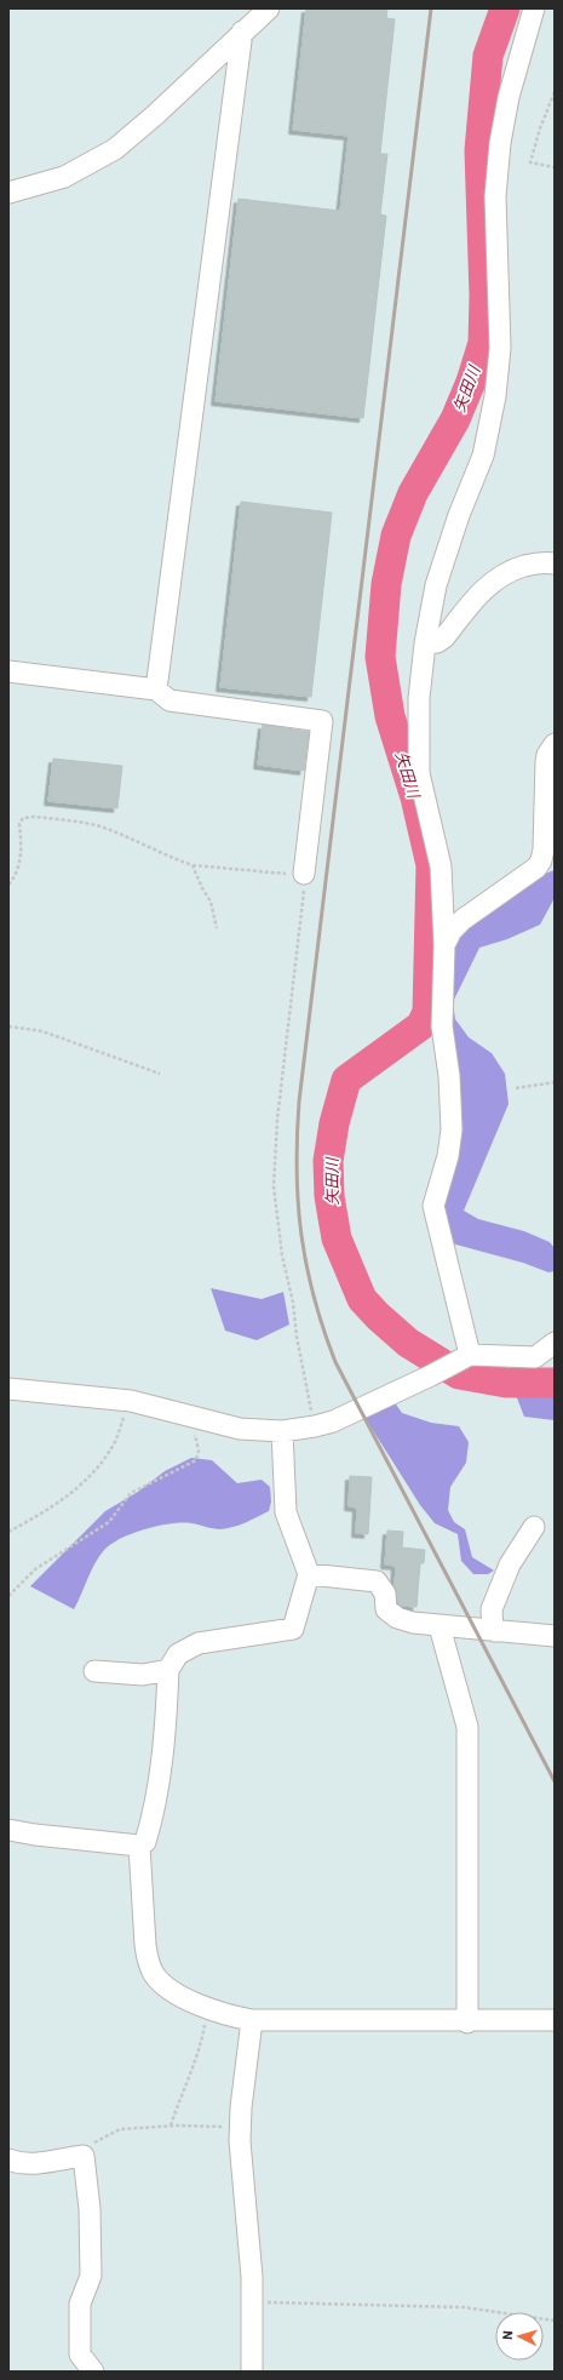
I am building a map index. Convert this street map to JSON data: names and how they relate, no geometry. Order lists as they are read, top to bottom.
{
  "water": ["矢田川"],
  "north": "left"
}
